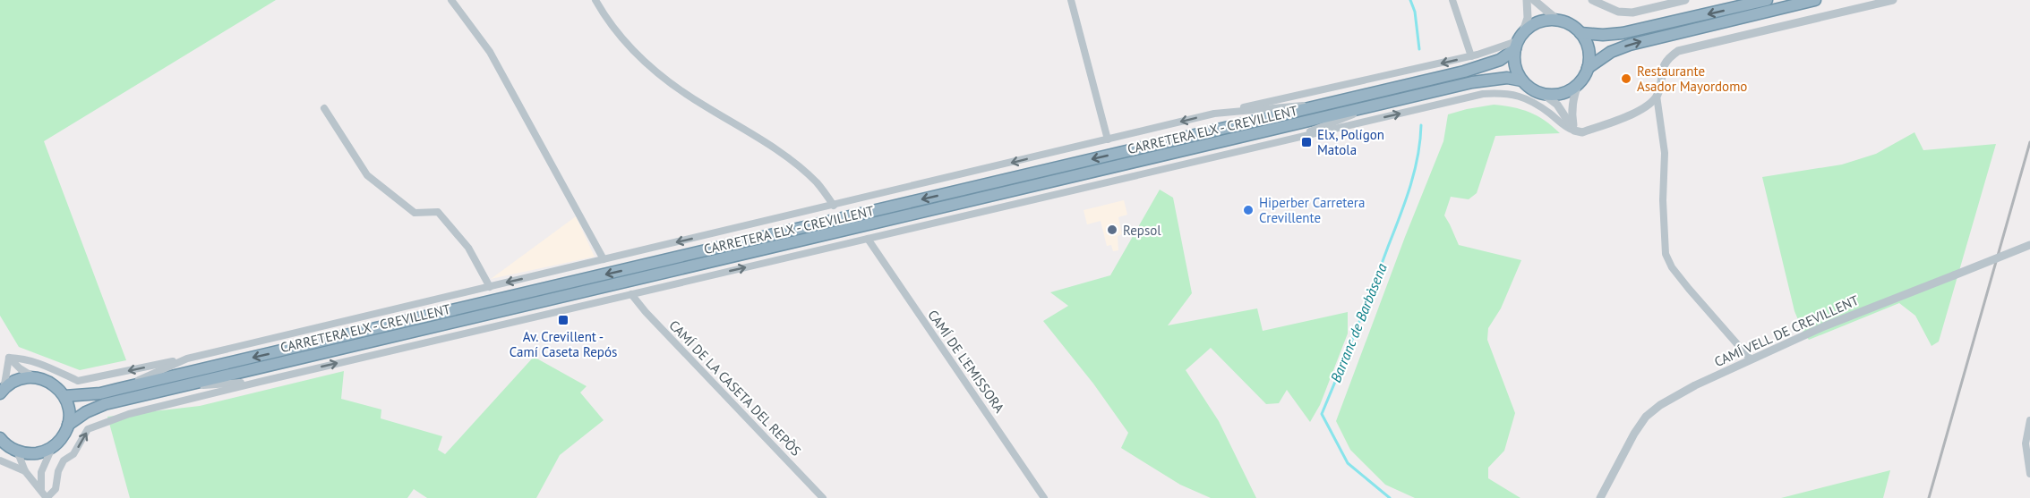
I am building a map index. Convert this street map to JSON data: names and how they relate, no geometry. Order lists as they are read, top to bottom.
{
  "streets": {
    "highway": ["CARRETERA ELX - CREVILLENT"],
    "street": ["CAMÍ VELL DE CREVILLENT", "CAMÍ DE L'EMISSORA", "CAMÍ DE LA CASETA DEL REPÒS"]
  },
  "water": ["Barranc de Barbàsena"],
  "places": {
    "other": ["Restaurante Asador Mayordomo", "Hiperber Carretera Crevillente", "Repsol"],
    "transit": ["Elx, Polígon Matola", "Av. Crevillent - Camí Caseta Repós"]
  }
}
